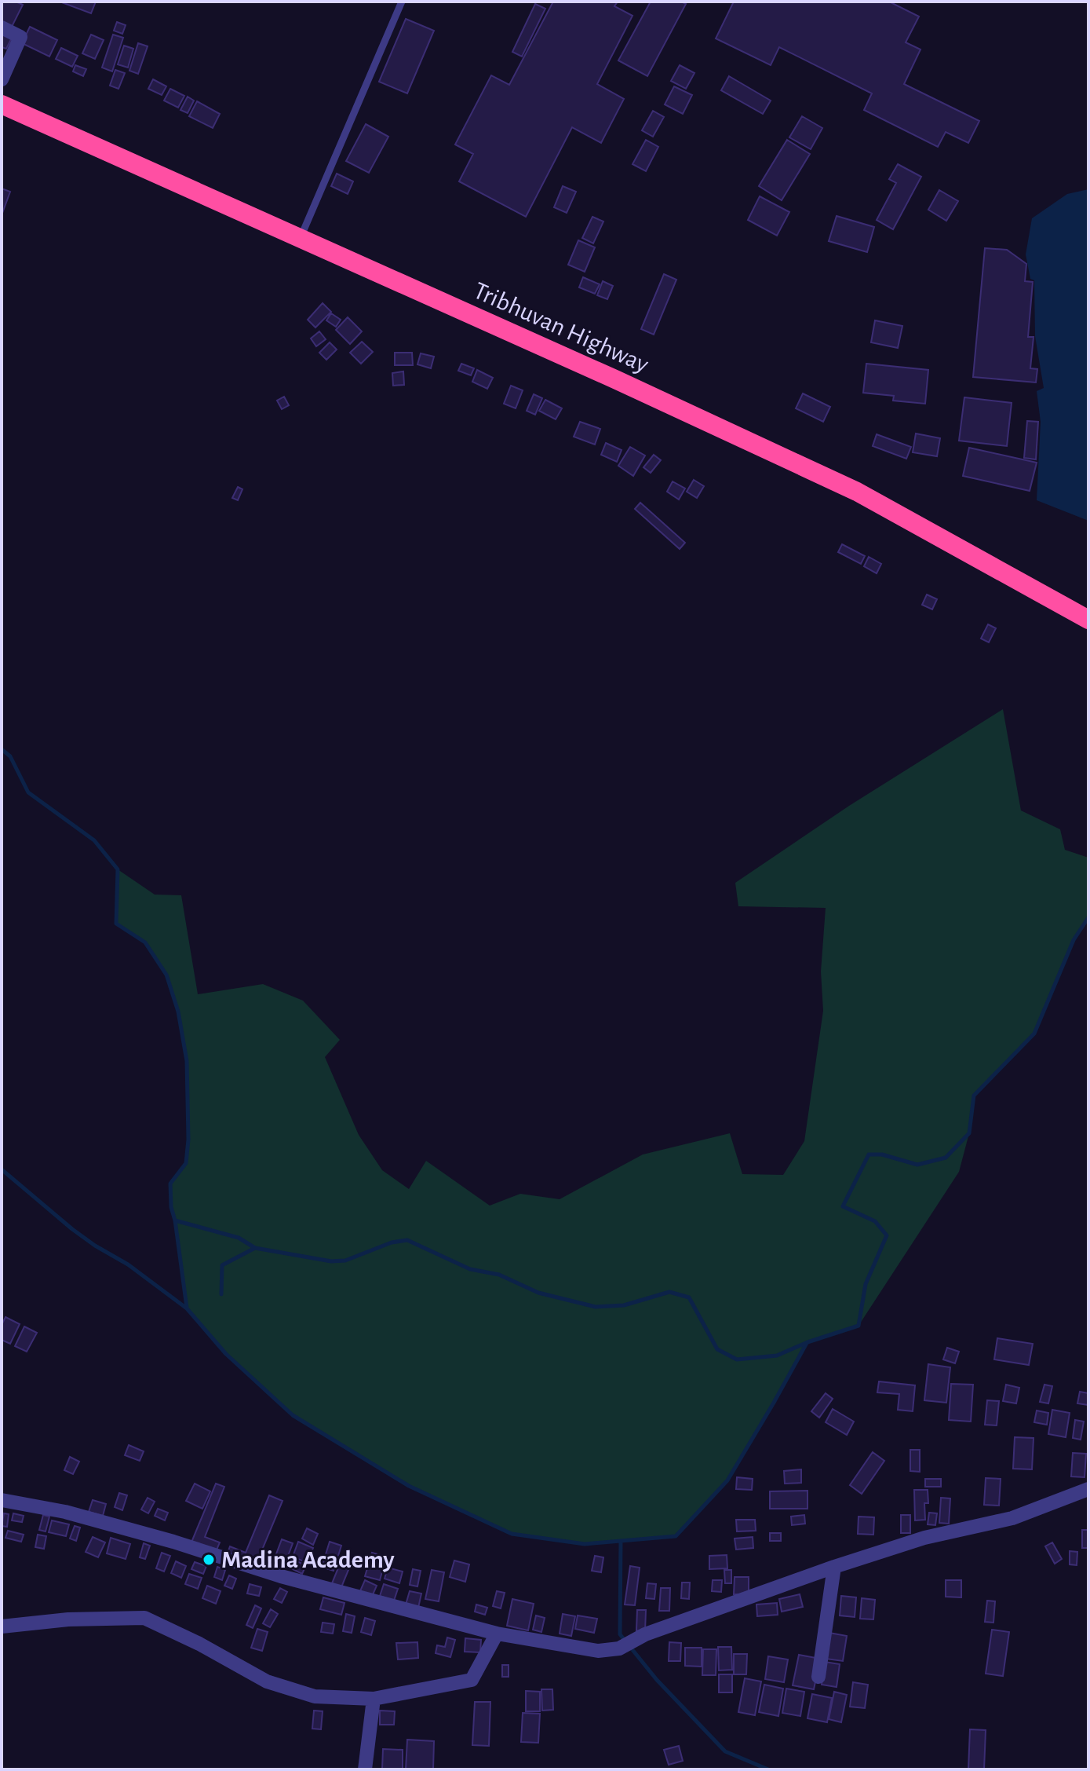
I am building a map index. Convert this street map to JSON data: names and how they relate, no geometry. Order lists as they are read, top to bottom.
{
  "streets": {
    "highway": ["Tribhuvan Highway"]
  },
  "places": ["Madina Academy"]
}
